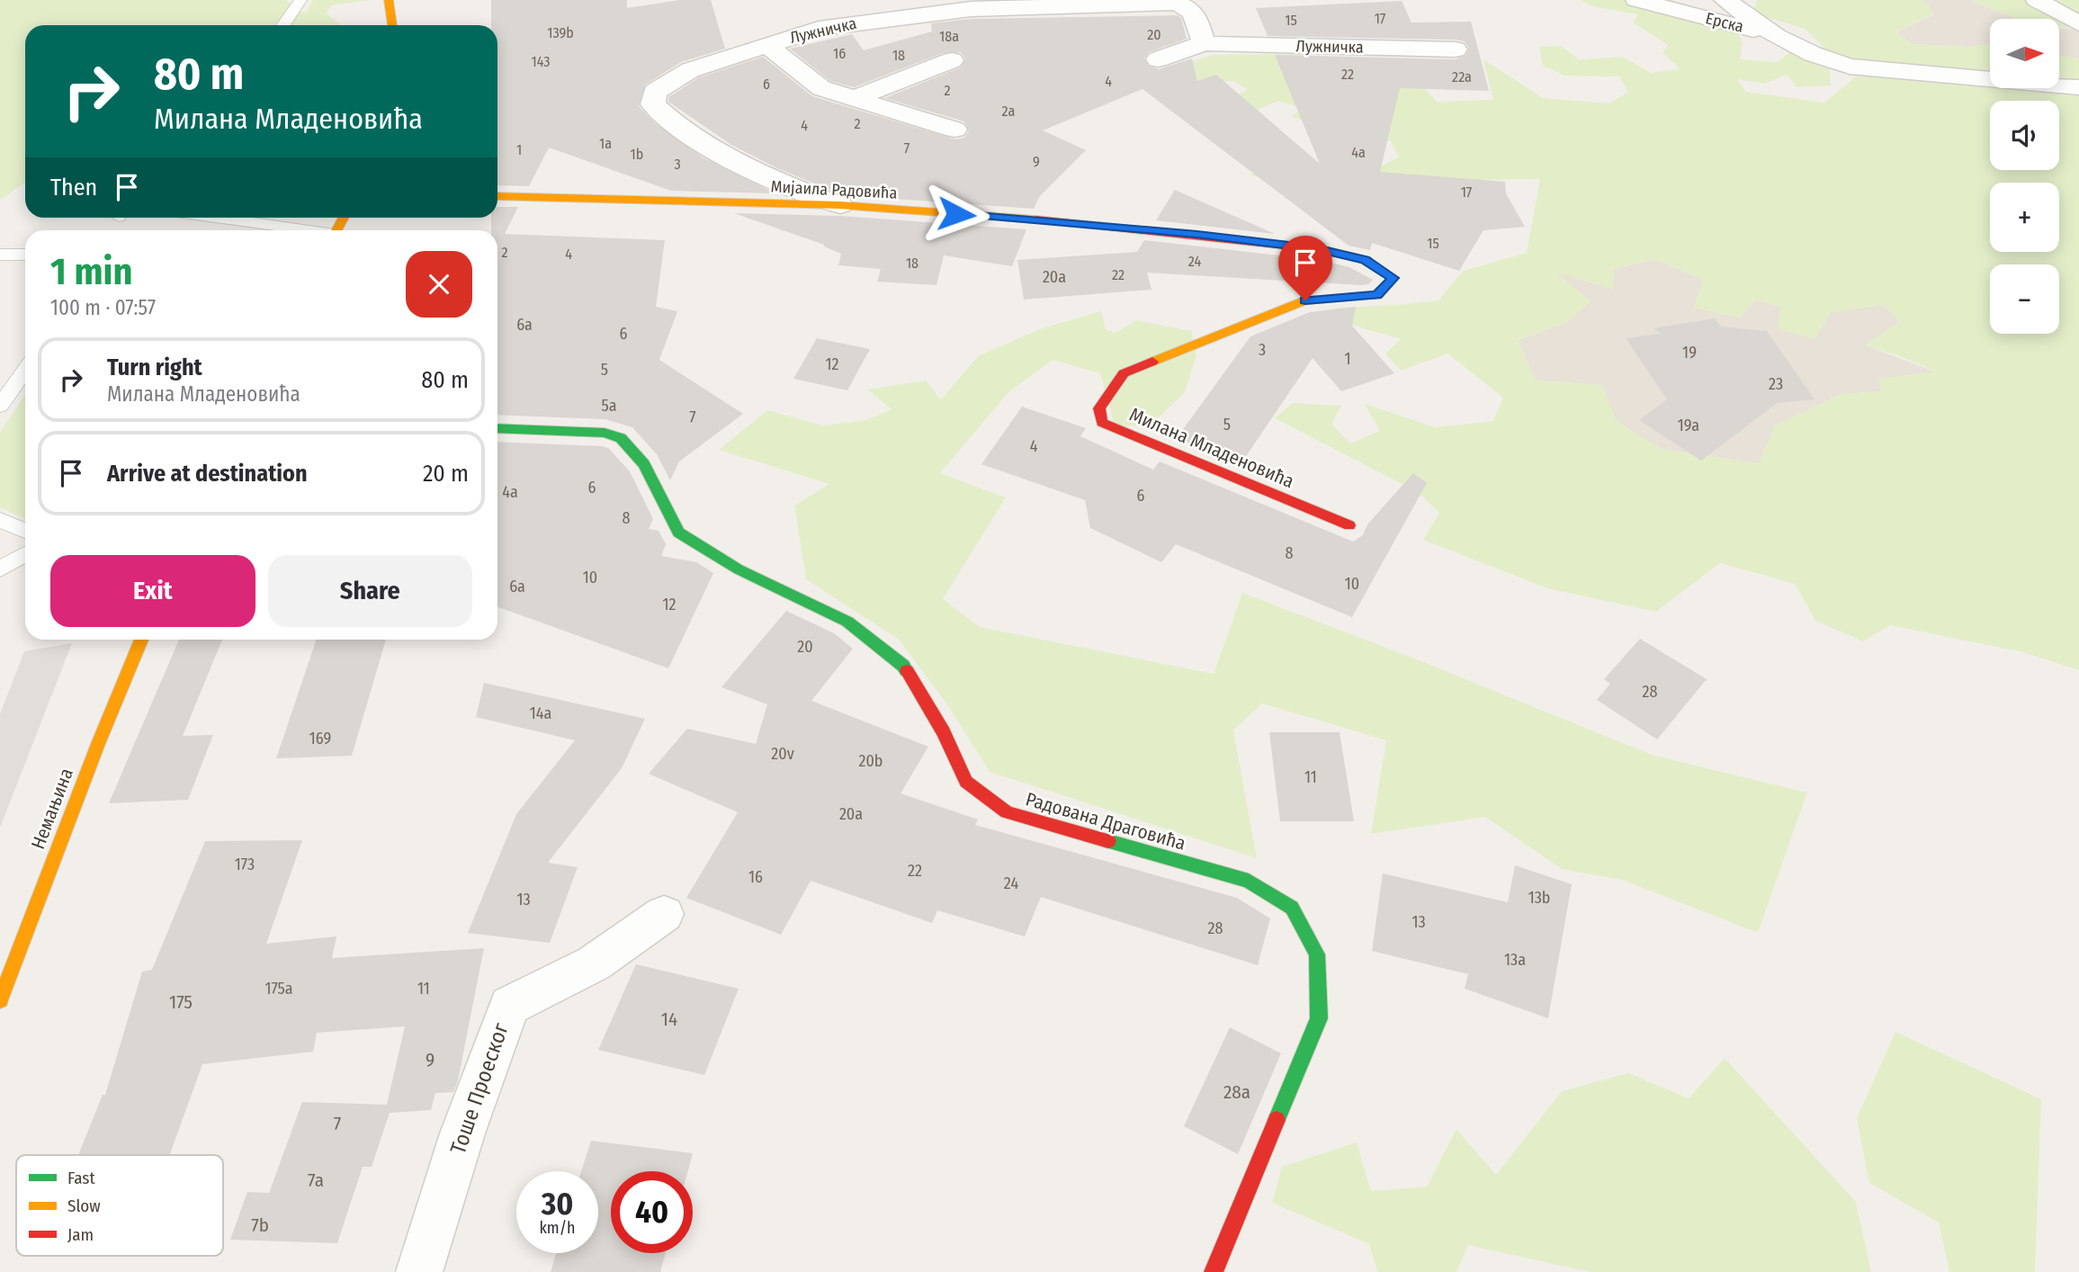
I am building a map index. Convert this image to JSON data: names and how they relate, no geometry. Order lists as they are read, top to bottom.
{
  "streets": {
    "street": [
      "Ерска",
      "Лужничка",
      "Мијаила Радовића",
      "Милана Младеновића",
      "Немањина",
      "Радована Драговића",
      "Тоше Проеског"
    ]
  },
  "crossings": [
    ["Лужничка", "Мијаила Радовића"],
    ["Мијаила Радовића", "Милана Младеновића"]
  ],
  "house_numbers": [
    "17",
    "15",
    "139b",
    "20",
    "18a",
    "16",
    "18",
    "143",
    "22",
    "22a",
    "4",
    "6",
    "2",
    "2a",
    "2",
    "4",
    "1a",
    "7",
    "1",
    "4a",
    "1b",
    "9",
    "3",
    "17",
    "15",
    "2",
    "4",
    "24",
    "18",
    "22",
    "20a",
    "6a",
    "6",
    "3",
    "19",
    "1",
    "12",
    "5",
    "23",
    "5a",
    "7",
    "5",
    "19a",
    "4",
    "6",
    "4a",
    "6",
    "8",
    "8",
    "10",
    "10",
    "6a",
    "12",
    "20",
    "28",
    "14a",
    "169",
    "20v",
    "20b",
    "11",
    "20a",
    "173",
    "22",
    "16",
    "24",
    "13b",
    "13",
    "13",
    "28",
    "13a",
    "175a",
    "11",
    "175",
    "14",
    "9",
    "28a",
    "7",
    "7a",
    "7b"
  ],
  "legend": ["Fast", "Slow", "Jam"],
  "north": "right",
  "page": {
    "map_buttons": ["+", "−"],
    "turn": ["80 m", "Милана Младеновића"],
    "then": "Then",
    "heading": ["1 min", "100 m · 07:57"],
    "list": [
      {
        "name": "Turn right",
        "note": "Милана Младеновића",
        "value": "80 m"
      },
      {
        "name": "Arrive at destination",
        "value": "20 m"
      }
    ],
    "buttons": ["Exit", "Share"],
    "speed": "30 km/h",
    "limit": "40"
  }
}
